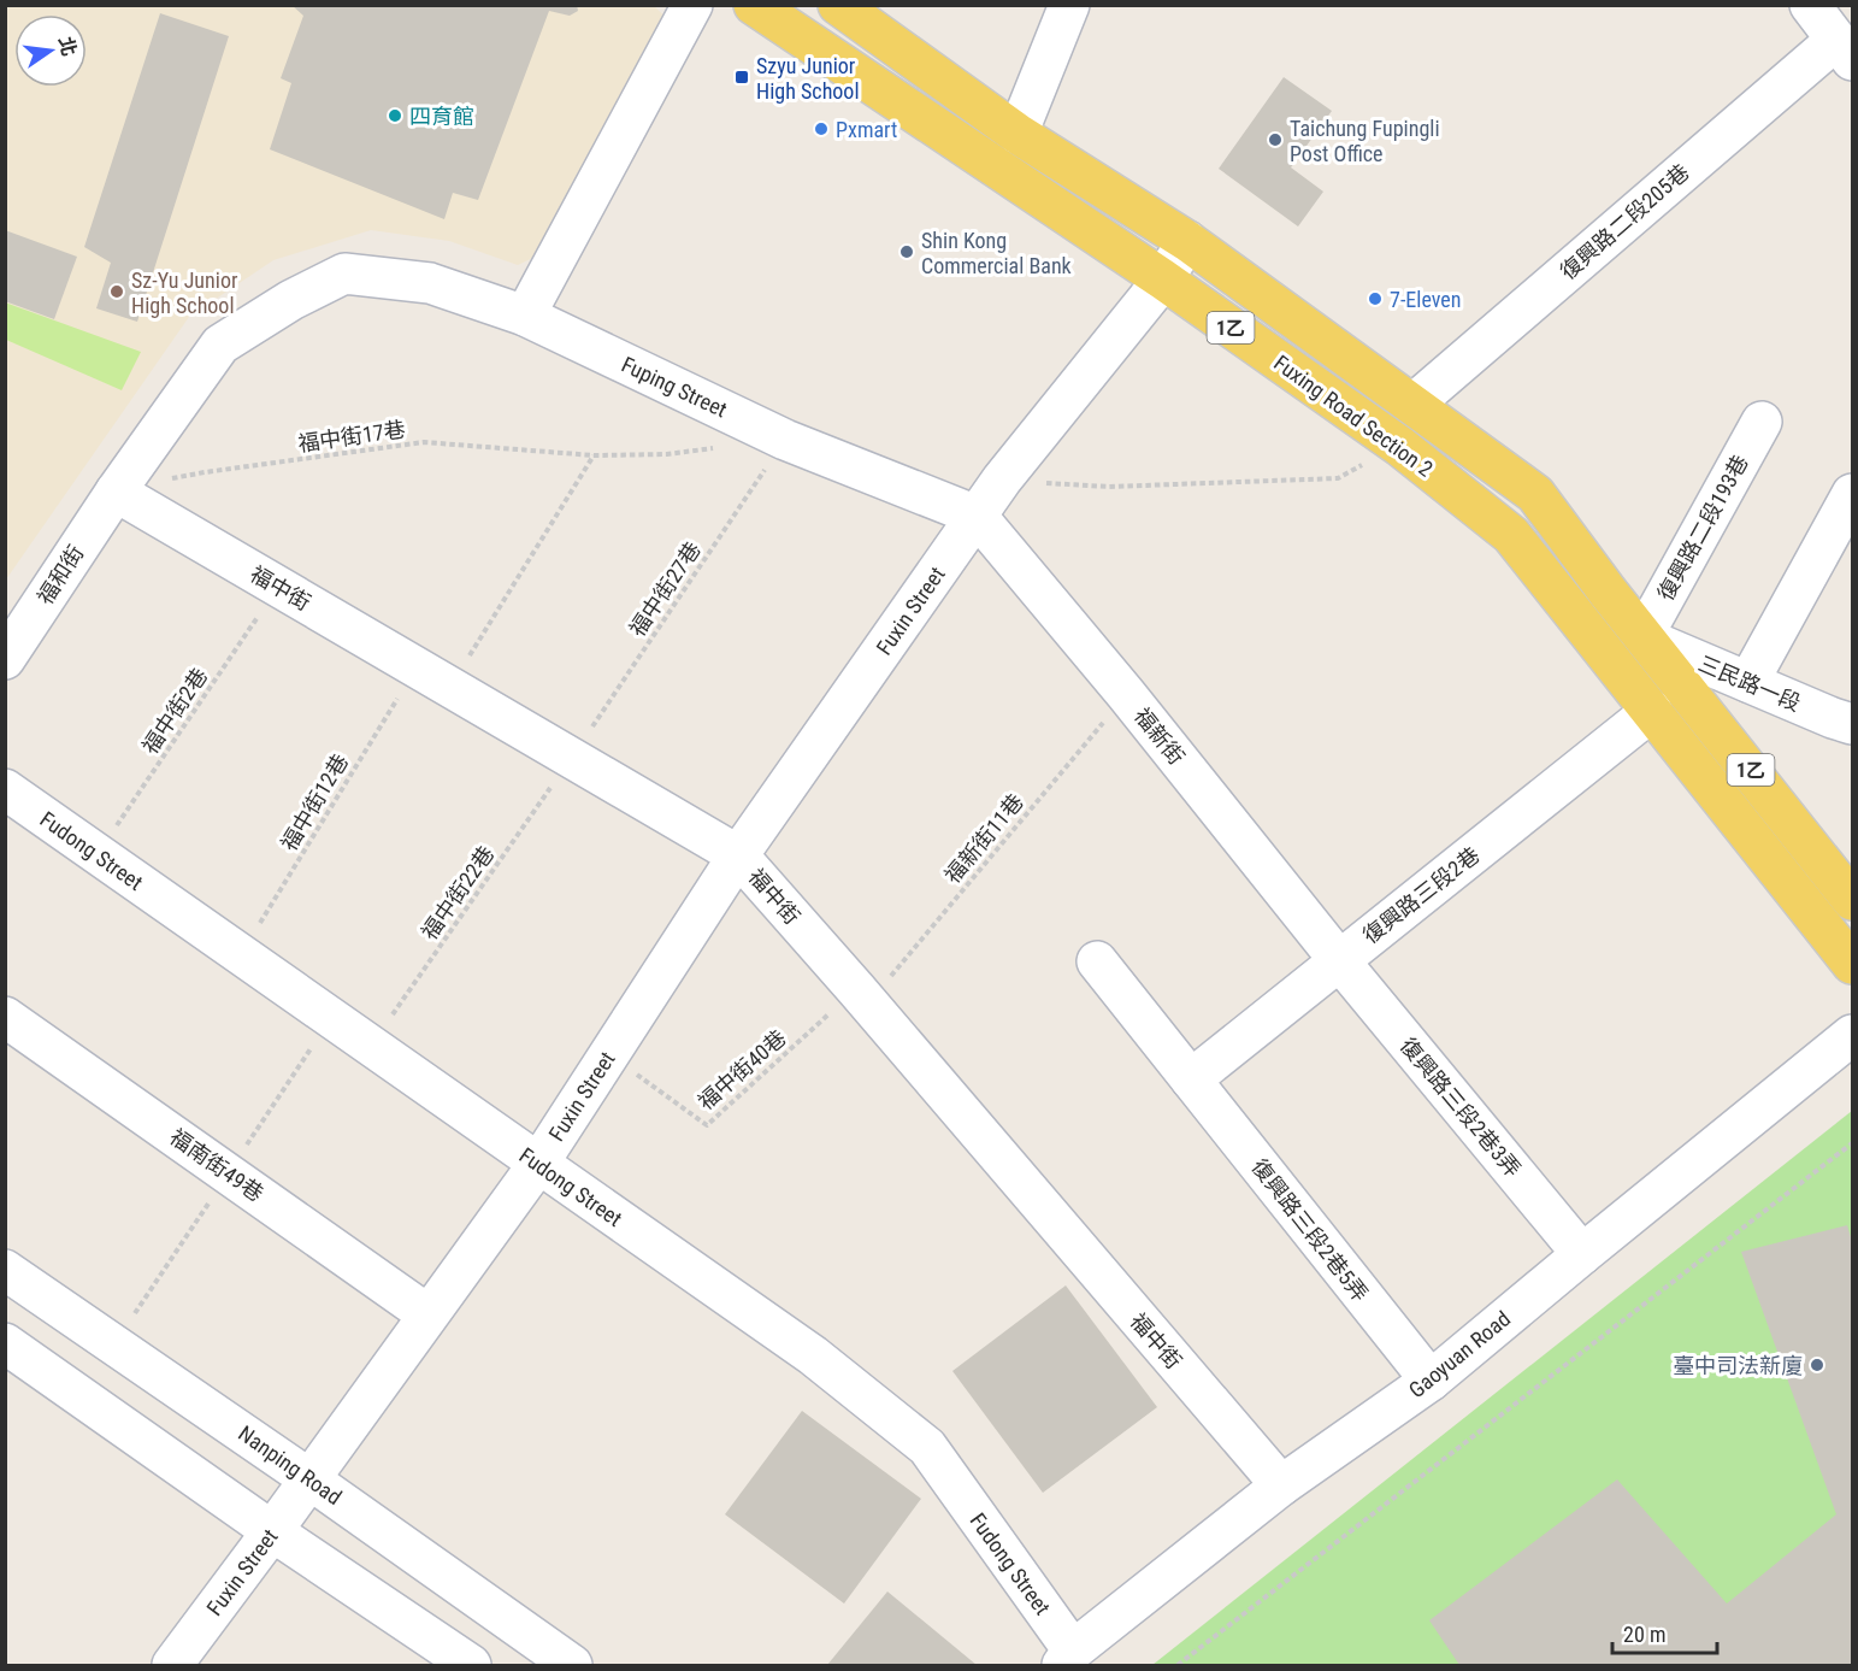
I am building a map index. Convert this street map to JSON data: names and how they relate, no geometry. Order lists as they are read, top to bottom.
{
  "streets": {
    "main road": ["1乙", "Fuxing Road Section 2"],
    "street": [
      "復興路二段205巷",
      "Fuping Street",
      "復興路二段193巷",
      "福和街",
      "福中街",
      "Fuxin Street",
      "三民路一段",
      "福新街",
      "Fudong Street",
      "復興路三段2巷",
      "復興路三段2巷3弄",
      "福南街49巷",
      "復興路三段2巷5弄",
      "Gaoyuan Road",
      "Nanping Road"
    ],
    "path": [
      "福中街17巷",
      "福中街27巷",
      "福中街2巷",
      "福中街12巷",
      "福新街11巷",
      "福中街22巷",
      "福中街40巷"
    ]
  },
  "crossings": [
    ["復興路二段205巷", "Fuxing Road Section 2"],
    ["1乙", "Fuxing Road Section 2"],
    ["1乙", "復興路二段193巷"],
    ["1乙", "三民路一段"],
    ["1乙", "復興路三段2巷"],
    ["Fuping Street", "福中街17巷"],
    ["Fuping Street", "福和街"],
    ["Fuping Street", "福中街"],
    ["Fuping Street", "福中街27巷"],
    ["Fuping Street", "Fuxin Street"],
    ["Fuping Street", "福新街"],
    ["Fuxing Road Section 2", "復興路二段193巷"],
    ["Fuxing Road Section 2", "三民路一段"],
    ["Fuxing Road Section 2", "復興路三段2巷"],
    ["福中街17巷", "福和街"],
    ["福中街17巷", "福中街"],
    ["復興路二段193巷", "三民路一段"],
    ["福和街", "福中街"],
    ["福中街", "福中街27巷"],
    ["福中街", "Fuxin Street"],
    ["福中街", "福中街2巷"],
    ["福中街", "福中街12巷"],
    ["福中街", "福新街11巷"],
    ["福中街", "福中街22巷"],
    ["福中街", "福中街40巷"],
    ["福中街", "Gaoyuan Road"],
    ["福中街27巷", "福中街22巷"],
    ["Fuxin Street", "福新街"],
    ["Fuxin Street", "Fudong Street"],
    ["Fuxin Street", "福中街40巷"],
    ["Fuxin Street", "福南街49巷"],
    ["Fuxin Street", "Nanping Road"],
    ["福中街2巷", "Fudong Street"],
    ["福新街", "福新街11巷"],
    ["福新街", "復興路三段2巷"],
    ["福新街", "復興路三段2巷3弄"],
    ["福中街12巷", "Fudong Street"],
    ["福新街11巷", "福中街40巷"],
    ["Fudong Street", "福中街22巷"],
    ["Fudong Street", "Gaoyuan Road"],
    ["復興路三段2巷", "復興路三段2巷3弄"],
    ["復興路三段2巷", "復興路三段2巷5弄"],
    ["復興路三段2巷3弄", "Gaoyuan Road"],
    ["復興路三段2巷5弄", "Gaoyuan Road"]
  ],
  "places": {
    "transit": ["Szyu Junior High School"],
    "other": [
      "四育館",
      "Pxmart",
      "Taichung Fupingli Post Office",
      "Shin Kong Commercial Bank",
      "Sz-Yu Junior High School",
      "7-Eleven",
      "臺中司法新廈"
    ]
  },
  "scale_bar": "20 m",
  "north": "right"
}
